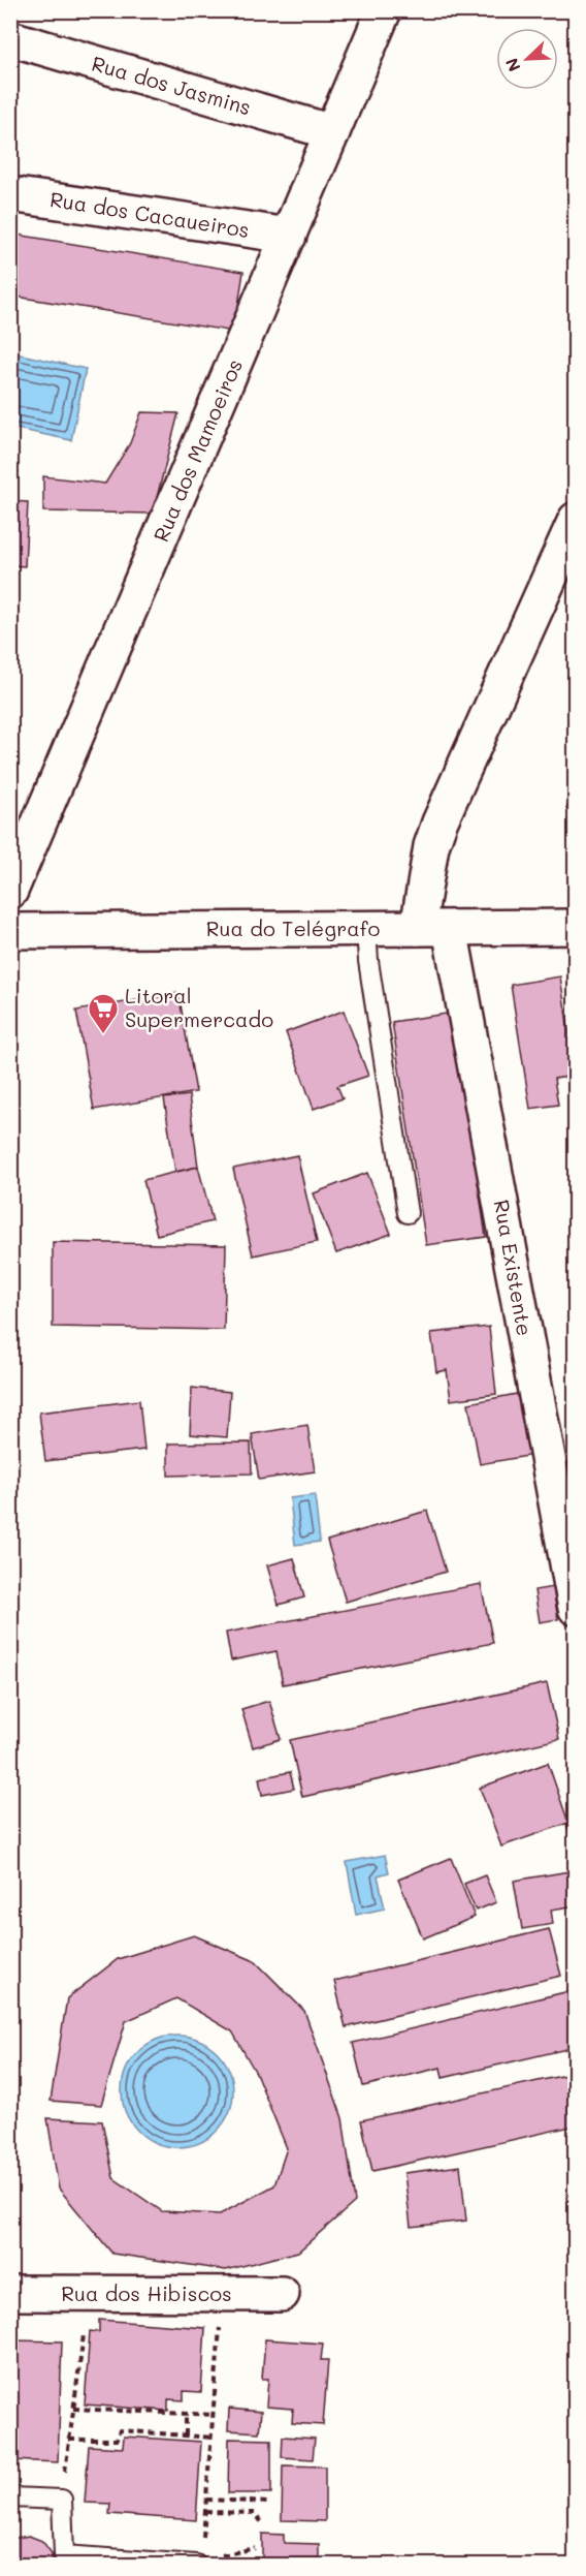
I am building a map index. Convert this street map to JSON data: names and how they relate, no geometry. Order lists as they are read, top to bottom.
{
  "streets": {
    "street": [
      "Rua dos Jasmins",
      "Rua dos Cacaueiros",
      "Rua dos Mamoeiros",
      "Rua do Telégrafo",
      "Rua Existente",
      "Rua dos Hibiscos"
    ]
  },
  "crossings": [
    ["Rua dos Jasmins", "Rua dos Mamoeiros"],
    ["Rua dos Cacaueiros", "Rua dos Mamoeiros"],
    ["Rua do Telégrafo", "Rua Existente"]
  ],
  "places": {
    "supermarket": ["Litoral Supermercado"]
  },
  "north": "bottom left"
}
